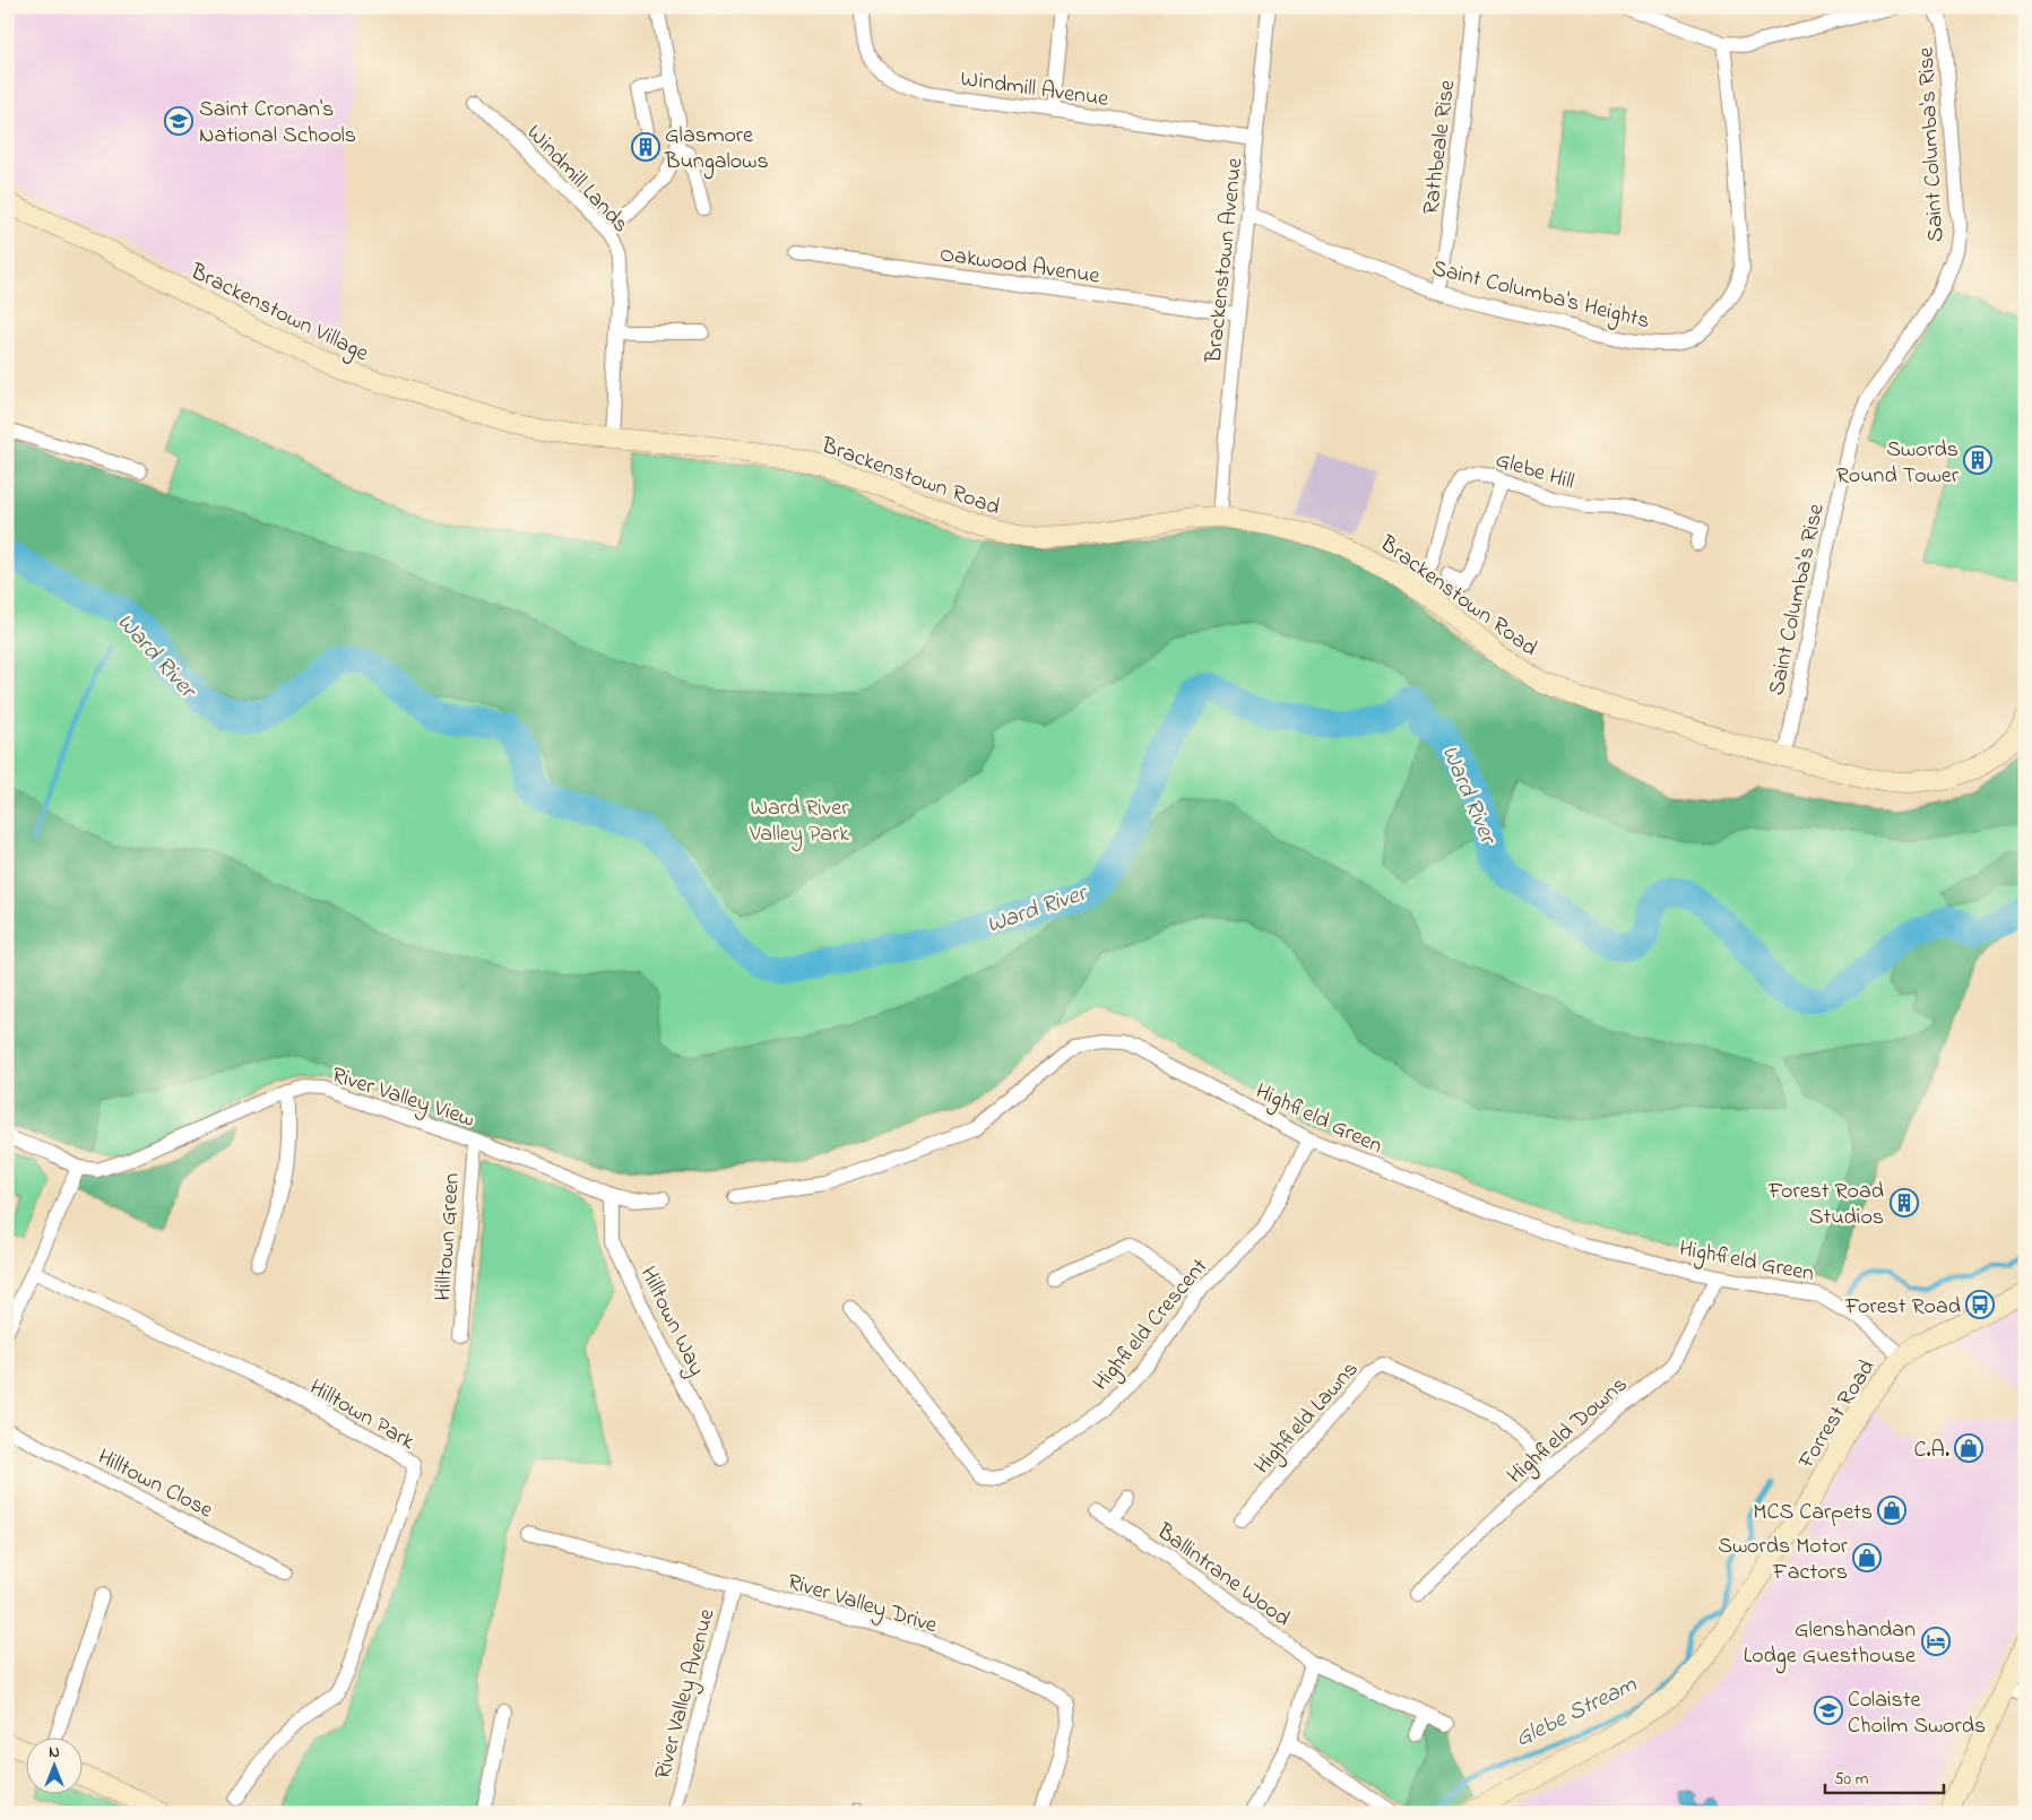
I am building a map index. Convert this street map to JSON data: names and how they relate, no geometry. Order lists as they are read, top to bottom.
{
  "streets": {
    "street": [
      "Windmill Avenue",
      "Saint Columba's Rise",
      "Rathbeale Rise",
      "Windmill Lands",
      "Brackenstown Avenue",
      "Oakwood Avenue",
      "Saint Columba's Heights",
      "Brackenstown Village",
      "Glebe Hill",
      "Brackenstown Road",
      "River Valley View",
      "Highfield Green",
      "Hilltown Green",
      "Hilltown Way",
      "Highfield Crescent",
      "Hilltown Park",
      "Forrest Road",
      "Highfield Lawns",
      "Highfield Downs",
      "Hilltown Close",
      "Ballintrane Wood",
      "River Valley Drive",
      "River Valley Avenue"
    ]
  },
  "crossings": [
    ["Windmill Avenue", "Brackenstown Avenue"],
    ["Saint Columba's Rise", "Brackenstown Road"],
    ["Rathbeale Rise", "Saint Columba's Heights"],
    ["Windmill Lands", "Brackenstown Village"],
    ["Brackenstown Avenue", "Oakwood Avenue"],
    ["Brackenstown Avenue", "Saint Columba's Heights"],
    ["Brackenstown Avenue", "Brackenstown Road"],
    ["Brackenstown Village", "Brackenstown Road"],
    ["Glebe Hill", "Brackenstown Road"],
    ["River Valley View", "Hilltown Green"],
    ["River Valley View", "Hilltown Way"],
    ["Highfield Green", "Highfield Crescent"],
    ["Highfield Green", "Forrest Road"],
    ["Highfield Green", "Highfield Downs"],
    ["Highfield Lawns", "Highfield Downs"],
    ["River Valley Drive", "River Valley Avenue"]
  ],
  "water": ["Ward River", "Glebe Stream"],
  "parks": ["Ward River Valley Park"],
  "places": {
    "school or university": ["Saint Cronan's National Schools", "Colaiste Choilm Swords"],
    "building": ["Glasmore Bungalows", "Swords Round Tower", "Forest Road Studios"],
    "bus stop": ["Forest Road"],
    "shop": ["C.A.", "MCS Carpets", "Swords Motor Factors"],
    "hotel": ["Glenshandan Lodge Guesthouse"]
  },
  "scale_bar": "50 m",
  "north": "top"
}
